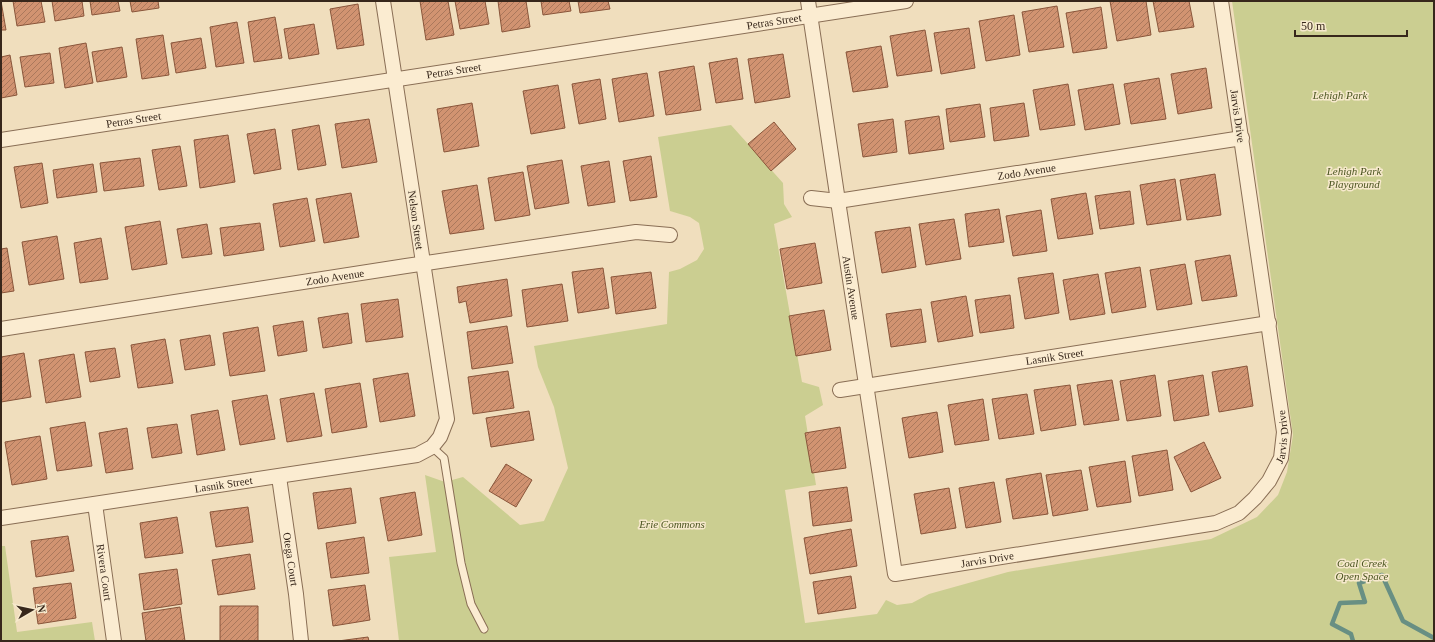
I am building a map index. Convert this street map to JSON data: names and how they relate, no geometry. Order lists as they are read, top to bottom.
{
  "streets": {
    "street": [
      "Petras Street",
      "Jarvis Drive",
      "Zodo Avenue",
      "Nelson Street",
      "Austin Avenue",
      "Lasnik Street",
      "Otega Court",
      "Rivera Court"
    ]
  },
  "crossings": [
    ["Petras Street", "Nelson Street"],
    ["Petras Street", "Austin Avenue"],
    ["Jarvis Drive", "Zodo Avenue"],
    ["Jarvis Drive", "Austin Avenue"],
    ["Jarvis Drive", "Lasnik Street"],
    ["Zodo Avenue", "Nelson Street"],
    ["Zodo Avenue", "Austin Avenue"],
    ["Nelson Street", "Lasnik Street"],
    ["Austin Avenue", "Lasnik Street"],
    ["Lasnik Street", "Otega Court"],
    ["Lasnik Street", "Rivera Court"]
  ],
  "parks": [
    "Lehigh Park",
    "Lehigh Park Playground",
    "Erie Commons",
    "Coal Creek Open Space"
  ],
  "scale_bar": "50 m",
  "north": "right"
}
